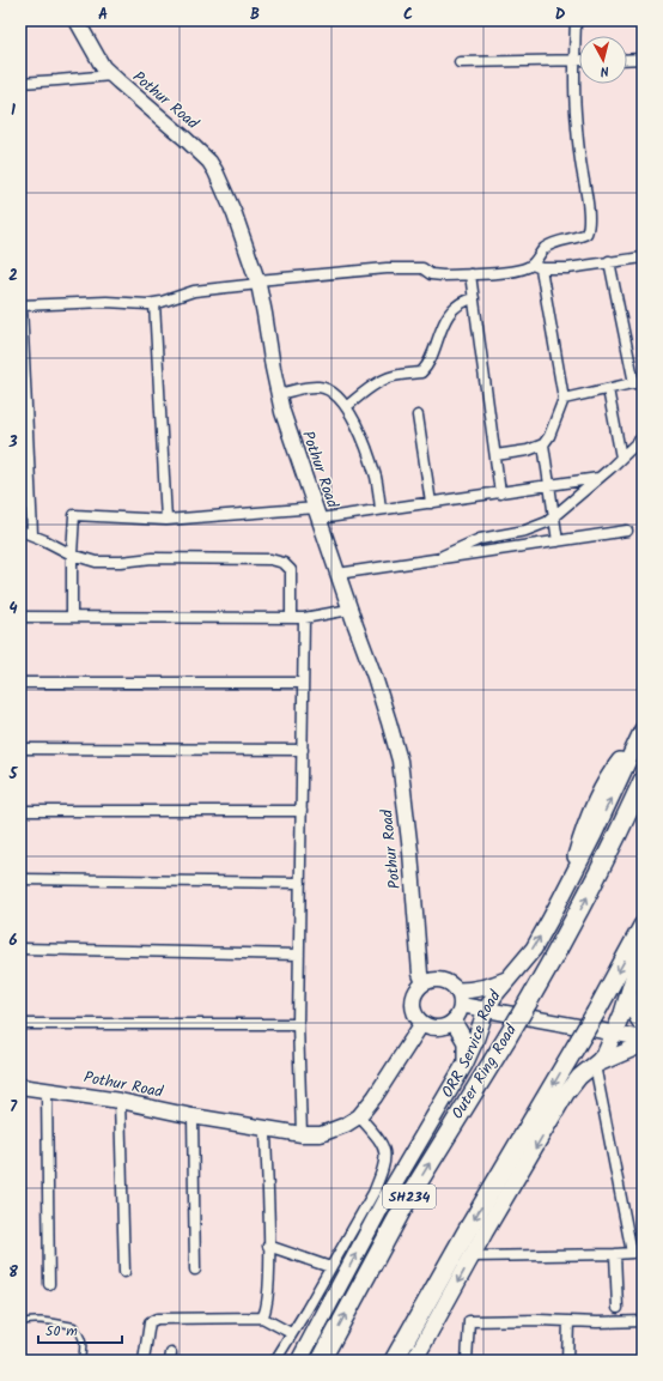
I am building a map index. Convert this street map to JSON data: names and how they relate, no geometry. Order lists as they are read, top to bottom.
{
  "streets": {
    "highway": ["Outer Ring Road", "SH234"],
    "main road": ["ORR Service Road"],
    "street": ["Pothur Road"]
  },
  "scale_bar": "50 m",
  "north": "bottom",
  "grid": {
    "columns": [
      "A",
      "B",
      "C",
      "D"
    ],
    "rows": [
      "1",
      "2",
      "3",
      "4",
      "5",
      "6",
      "7",
      "8"
    ]
  }
}
